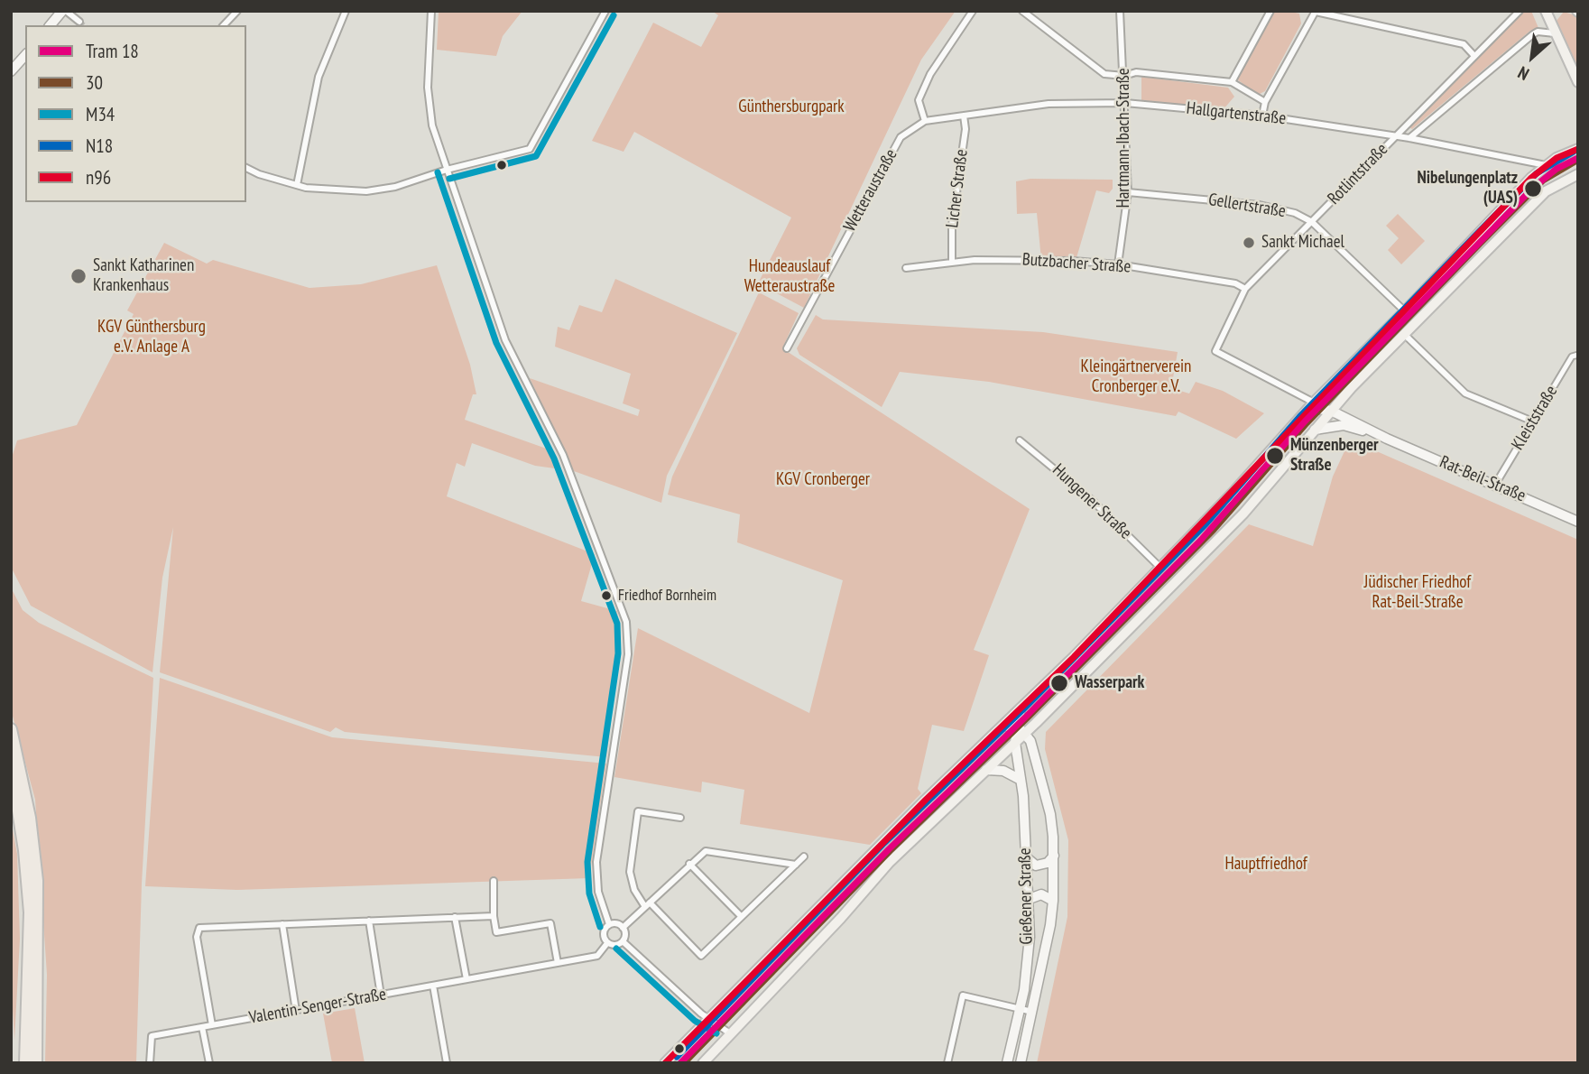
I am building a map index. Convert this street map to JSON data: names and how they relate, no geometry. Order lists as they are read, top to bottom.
{
  "streets": {
    "main road": ["Rat-Beil-Straße", "Gießener Straße"],
    "street": [
      "Hallgartenstraße",
      "Hartmann-Ibach-Straße",
      "Rotlintstraße",
      "Licher Straße",
      "Wetteraustraße",
      "Gellertstraße",
      "Butzbacher Straße",
      "Kleiststraße",
      "Hungener Straße",
      "Valentin-Senger-Straße"
    ]
  },
  "crossings": [
    ["Hallgartenstraße", "Hartmann-Ibach-Straße"],
    ["Hallgartenstraße", "Rotlintstraße"],
    ["Hallgartenstraße", "Licher Straße"],
    ["Hallgartenstraße", "Wetteraustraße"],
    ["Hartmann-Ibach-Straße", "Gellertstraße"],
    ["Hartmann-Ibach-Straße", "Butzbacher Straße"],
    ["Rotlintstraße", "Gellertstraße"],
    ["Rotlintstraße", "Butzbacher Straße"],
    ["Licher Straße", "Butzbacher Straße"],
    ["Kleiststraße", "Rat-Beil-Straße"]
  ],
  "parks": [
    "Günthersburgpark",
    "Hundeauslauf Wetteraustraße",
    "KGV Günthersburg e.V. Anlage A",
    "Kleingärtnerverein Cronberger e.V.",
    "KGV Cronberger",
    "Jüdischer Friedhof Rat-Beil-Straße",
    "Hauptfriedhof"
  ],
  "places": [
    "Nibelungenplatz (UAS)",
    "Sankt Michael",
    "Sankt Katharinen Krankenhaus",
    "Münzenberger Straße",
    "Friedhof Bornheim",
    "Wasserpark"
  ],
  "lines": [
    "transit line M34",
    "transit line n96",
    "transit line N18",
    "tram line 18",
    "transit line 30"
  ],
  "legend": [
    "Tram 18",
    "30",
    "M34",
    "N18",
    "n96"
  ],
  "north": "bottom left"
}
